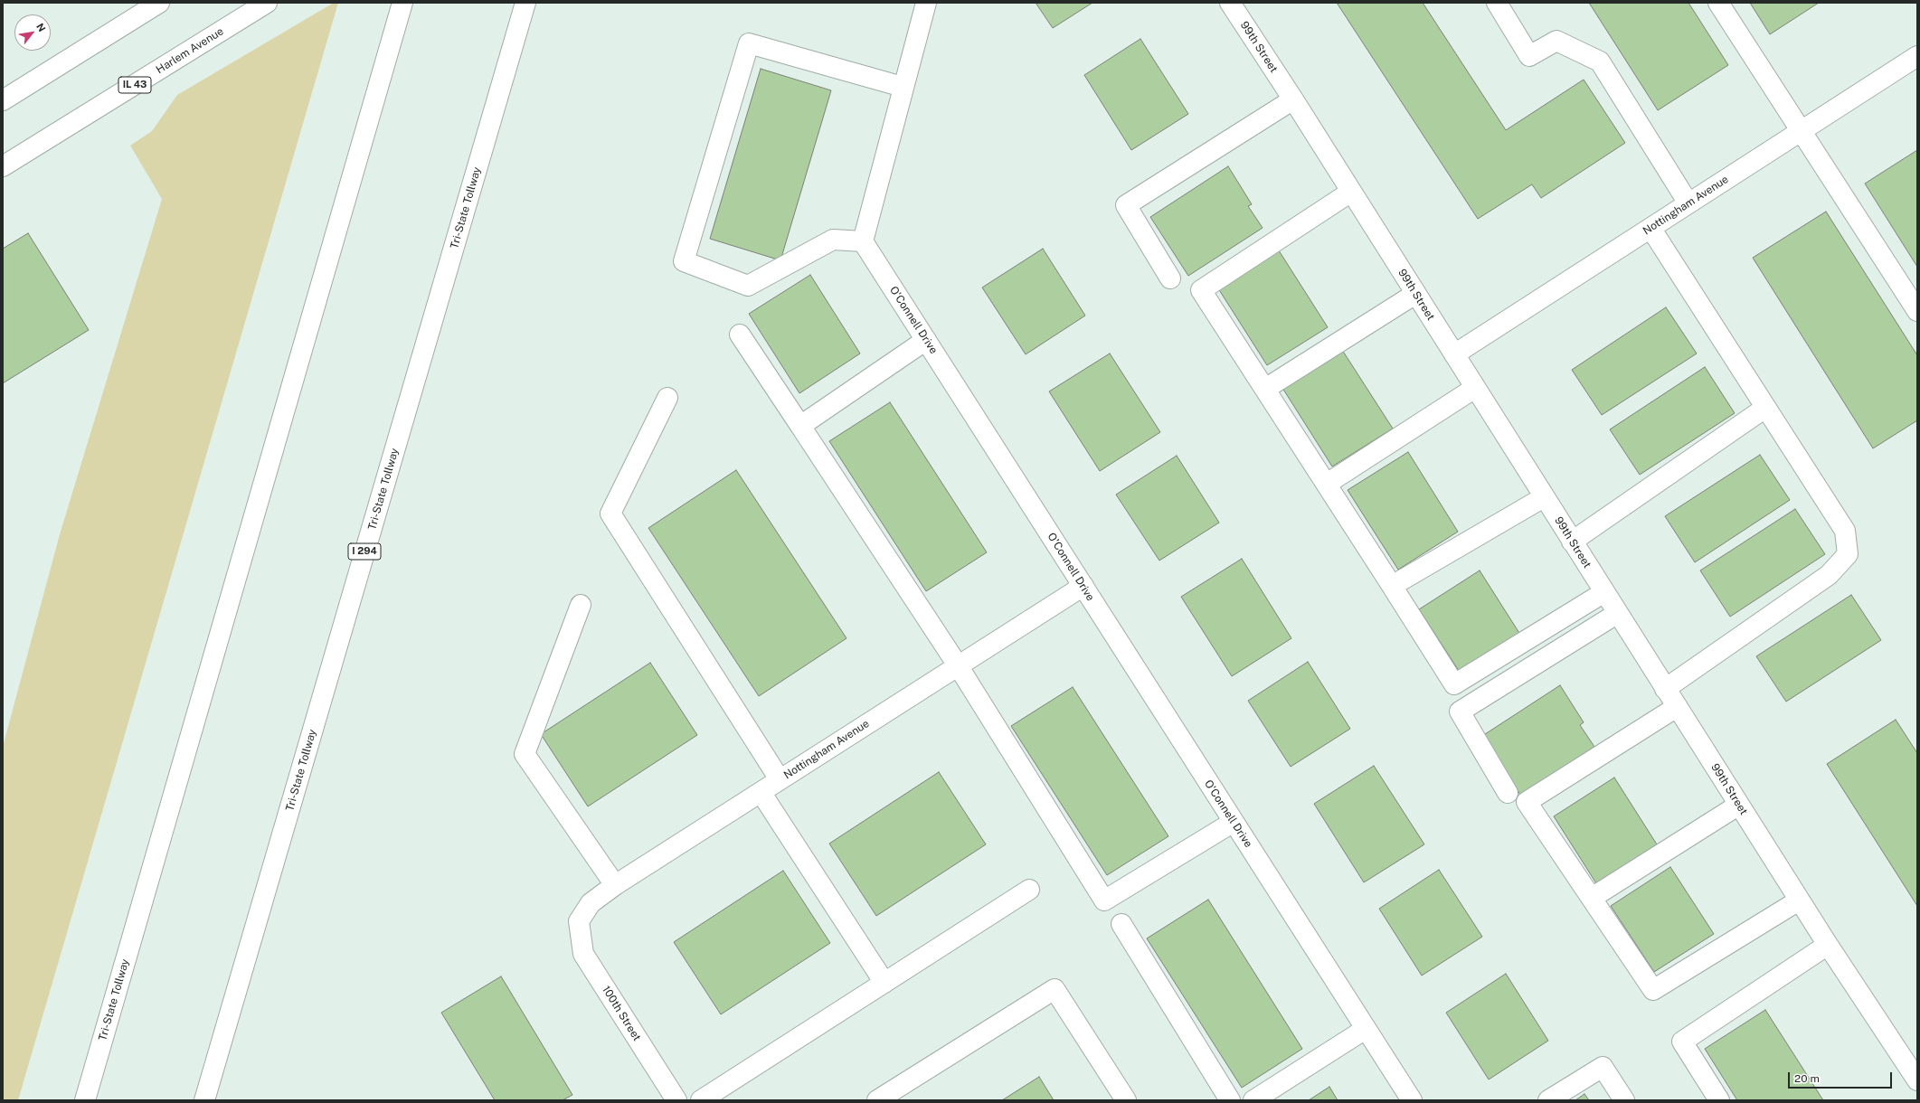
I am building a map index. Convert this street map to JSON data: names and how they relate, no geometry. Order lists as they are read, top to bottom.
{
  "streets": {
    "main road": [
      "99th Street",
      "Harlem Avenue",
      "IL 43",
      "Nottingham Avenue",
      "Tri-State Tollway",
      "O'Connell Drive",
      "I 294",
      "100th Street"
    ]
  },
  "crossings": [
    ["99th Street", "Nottingham Avenue"],
    ["Nottingham Avenue", "O'Connell Drive"],
    ["Nottingham Avenue", "100th Street"]
  ],
  "scale_bar": "20 m",
  "north": "top right"
}
